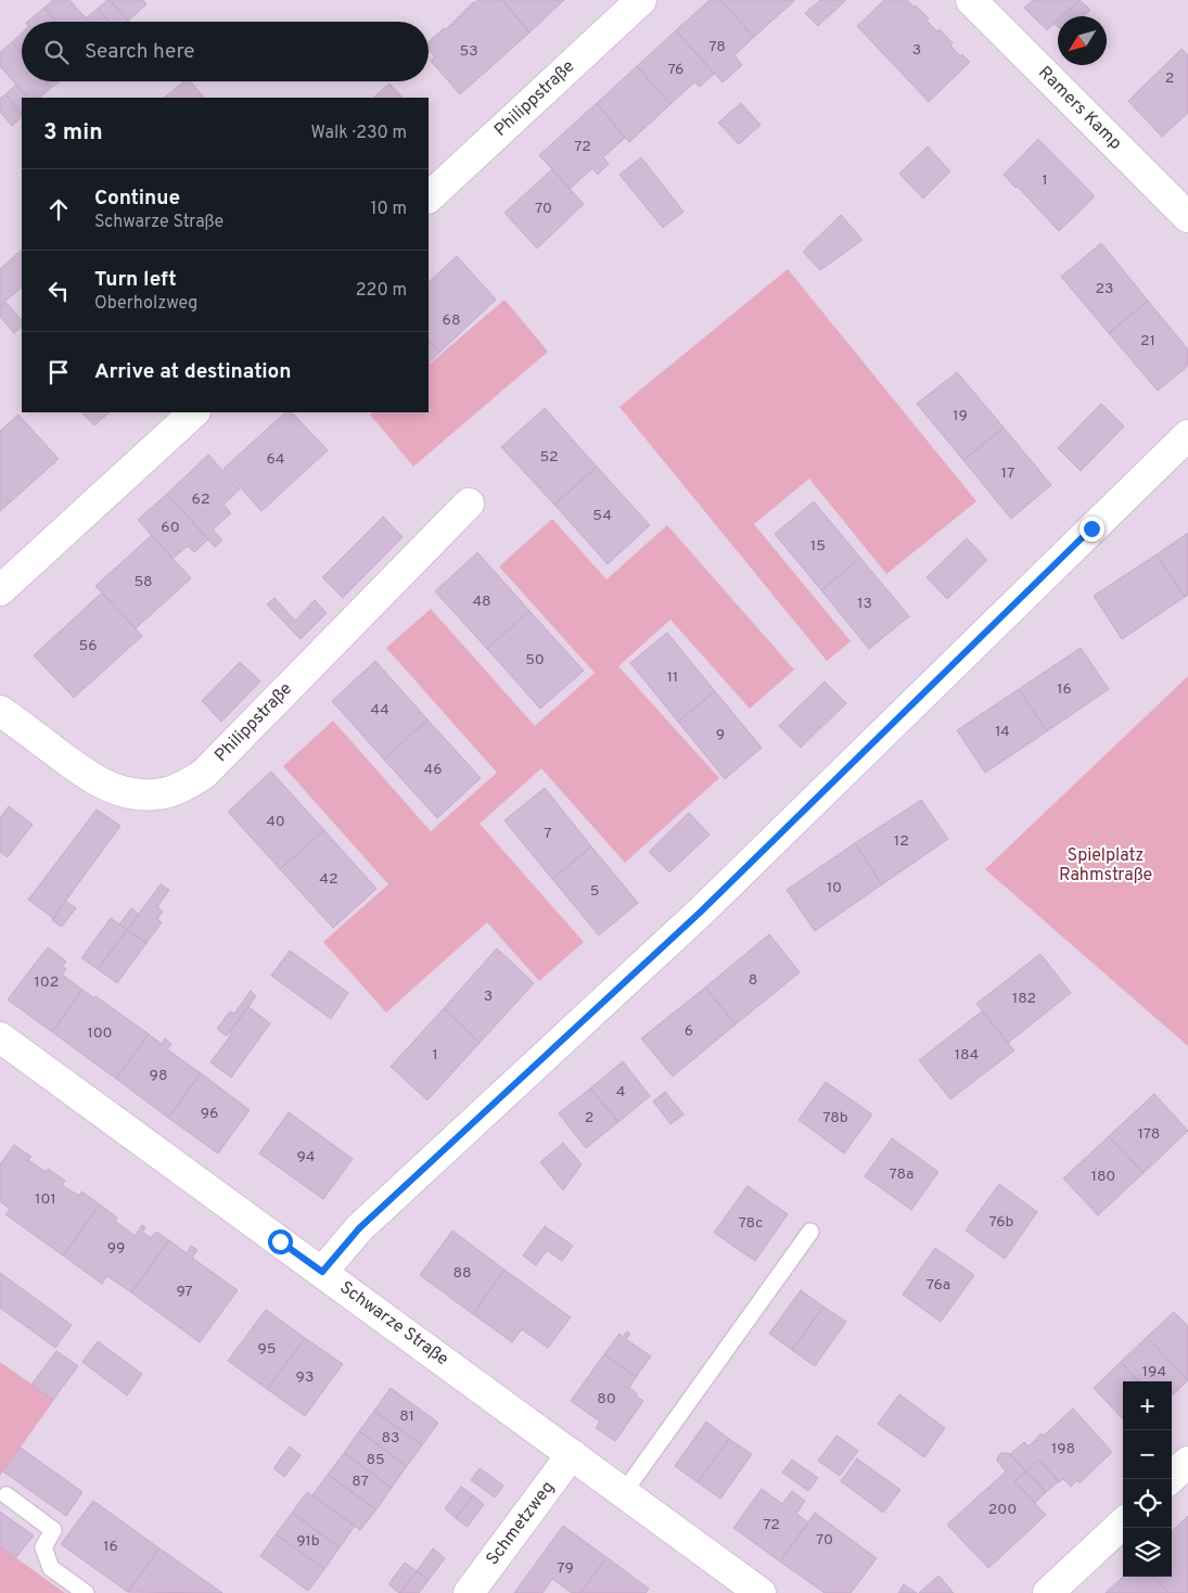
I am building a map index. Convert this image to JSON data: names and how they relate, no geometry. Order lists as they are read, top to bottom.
{
  "streets": {
    "street": [
      "Philippstraße",
      "Ramers Kamp",
      "Schwarze Straße",
      "Schmetzweg"
    ]
  },
  "crossings": [
    ["Schwarze Straße", "Schmetzweg"]
  ],
  "parks": ["Spielplatz Rahmstraße"],
  "house_numbers": [
    "78",
    "3",
    "53",
    "76",
    "2",
    "72",
    "1",
    "70",
    "23",
    "68",
    "21",
    "19",
    "52",
    "64",
    "17",
    "62",
    "54",
    "60",
    "15",
    "58",
    "48",
    "13",
    "56",
    "50",
    "11",
    "16",
    "44",
    "14",
    "9",
    "46",
    "40",
    "7",
    "12",
    "42",
    "10",
    "5",
    "8",
    "102",
    "3",
    "182",
    "6",
    "100",
    "1",
    "184",
    "98",
    "4",
    "96",
    "2",
    "78b",
    "178",
    "94",
    "78a",
    "180",
    "101",
    "76b",
    "78c",
    "99",
    "88",
    "76a",
    "97",
    "95",
    "194",
    "93",
    "80",
    "81",
    "83",
    "198",
    "85",
    "87",
    "200",
    "72",
    "70",
    "91b",
    "16",
    "79"
  ],
  "north": "bottom left",
  "page": {
    "search": "Search here",
    "heading": ["3 min", "Walk · 230 m"],
    "list": [
      ["Continue", "Schwarze Straße", "10 m"],
      ["Turn left", "Oberholzweg", "220 m"],
      "Arrive at destination"
    ],
    "map_buttons": ["+", "−"]
  }
}
